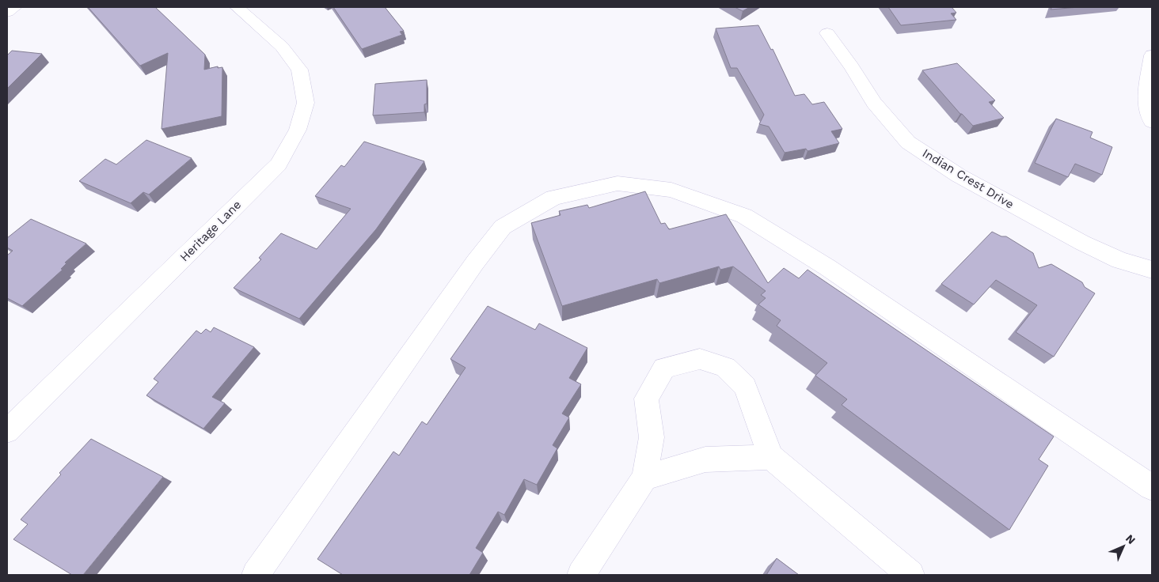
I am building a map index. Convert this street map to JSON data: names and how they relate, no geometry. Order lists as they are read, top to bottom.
{
  "streets": {
    "street": ["Indian Crest Drive", "Heritage Lane"]
  },
  "north": "top right"
}
